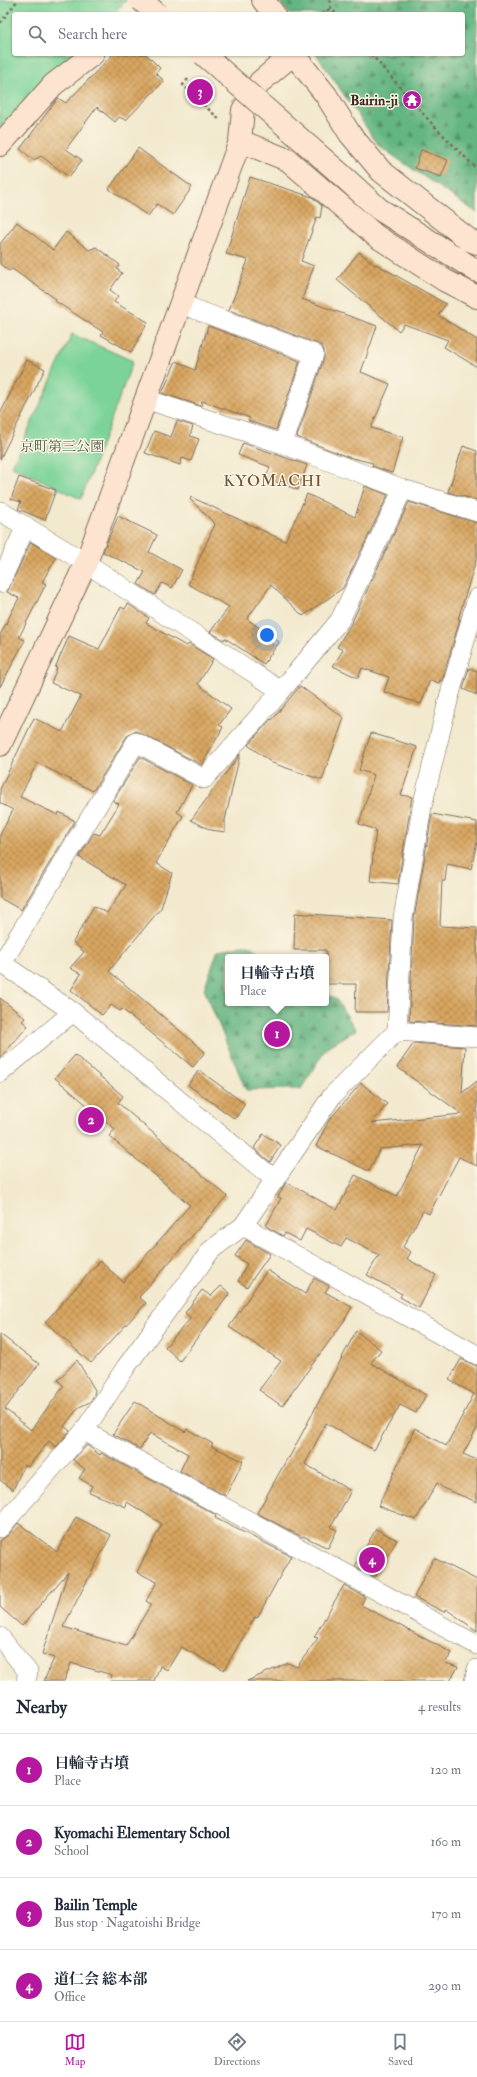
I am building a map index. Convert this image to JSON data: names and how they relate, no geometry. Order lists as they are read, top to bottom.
{
  "districts": ["KYOMACHI"],
  "parks": ["京町第三公園"],
  "places": {
    "temple": ["Bairin-ji"]
  },
  "page": {
    "search": "Search here",
    "pins": [
      "3",
      "1",
      "2",
      "4"
    ],
    "popup": ["日輪寺古墳", "Place"],
    "heading": ["Nearby", "4 results"],
    "list": [
      {
        "mark": "1",
        "name": "日輪寺古墳",
        "note": "Place",
        "value": "120 m"
      },
      {
        "mark": "2",
        "name": "Kyomachi Elementary School",
        "note": "School",
        "value": "160 m"
      },
      {
        "mark": "3",
        "name": "Bailin Temple",
        "note": "Bus stop · Nagatoishi Bridge",
        "value": "170 m"
      },
      {
        "mark": "4",
        "name": "道仁会 総本部",
        "note": "Office",
        "value": "290 m"
      }
    ],
    "nav": ["Map", "Directions", "Saved"]
  }
}
